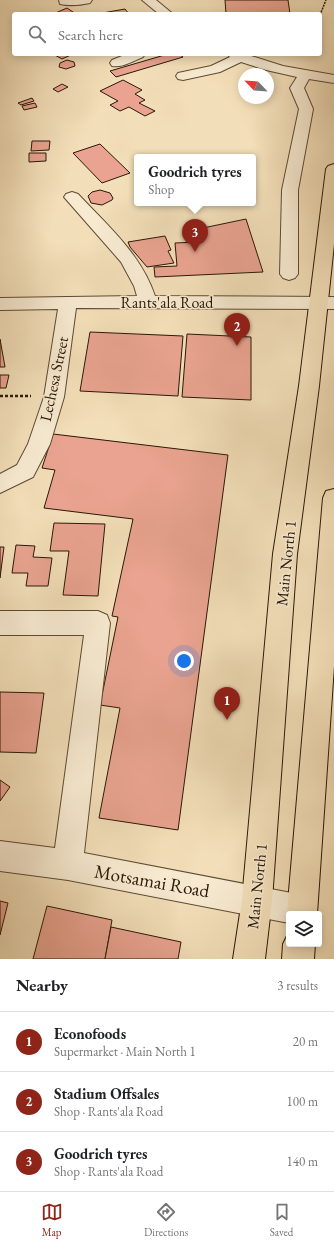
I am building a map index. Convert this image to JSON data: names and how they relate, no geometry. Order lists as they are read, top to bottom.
{
  "streets": {
    "main road": ["Main North 1"],
    "street": ["Rants'ala Road", "Lechesa Street", "Motsamai Road"]
  },
  "crossings": [
    ["Rants'ala Road", "Lechesa Street"],
    ["Rants'ala Road", "Main North 1"],
    ["Main North 1", "Motsamai Road"]
  ],
  "north": "top left",
  "page": {
    "search": "Search here",
    "popup": ["Goodrich tyres", "Shop"],
    "pins": ["3", "2", "1"],
    "heading": ["Nearby", "3 results"],
    "list": [
      {
        "mark": "1",
        "name": "Econofoods",
        "note": "Supermarket · Main North 1",
        "value": "20 m"
      },
      {
        "mark": "2",
        "name": "Stadium Offsales",
        "note": "Shop · Rants'ala Road",
        "value": "100 m"
      },
      {
        "mark": "3",
        "name": "Goodrich tyres",
        "note": "Shop · Rants'ala Road",
        "value": "140 m"
      }
    ],
    "nav": ["Map", "Directions", "Saved"]
  }
}
